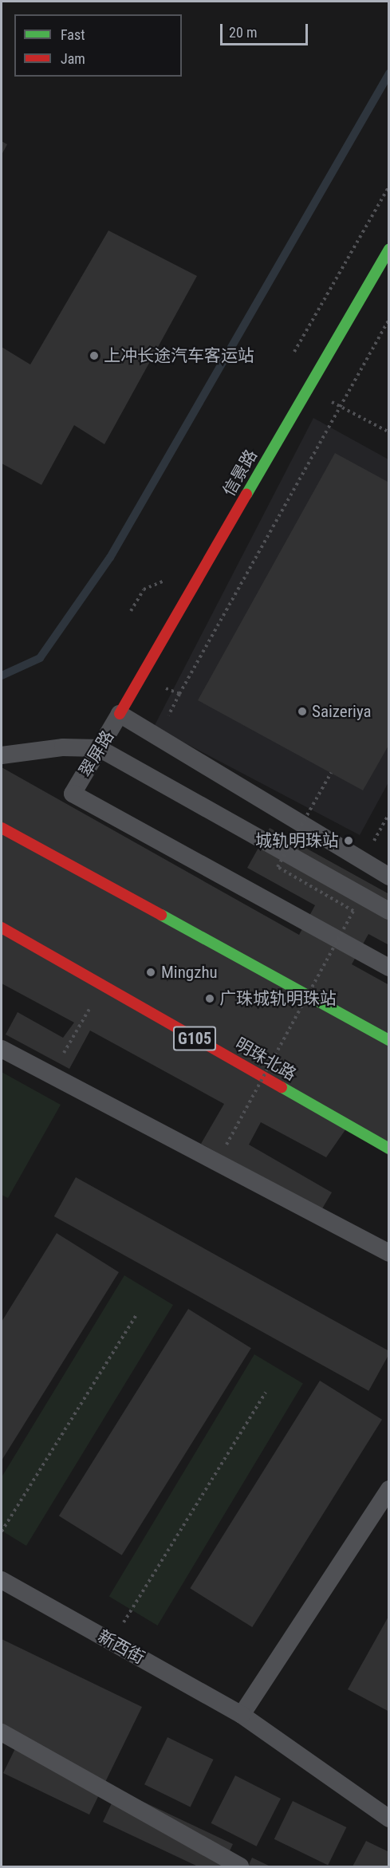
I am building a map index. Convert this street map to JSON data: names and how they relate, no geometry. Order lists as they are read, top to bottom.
{
  "streets": {
    "main road": ["信景路", "G105", "明珠北路"],
    "lane": ["翠屏路", "新西街"]
  },
  "crossings": [
    ["信景路", "翠屏路"]
  ],
  "places": [
    "上冲长途汽车客运站",
    "Saizeriya",
    "城轨明珠站",
    "Mingzhu",
    "广珠城轨明珠站"
  ],
  "legend": ["Fast", "Jam"],
  "scale_bar": "20 m"
}
